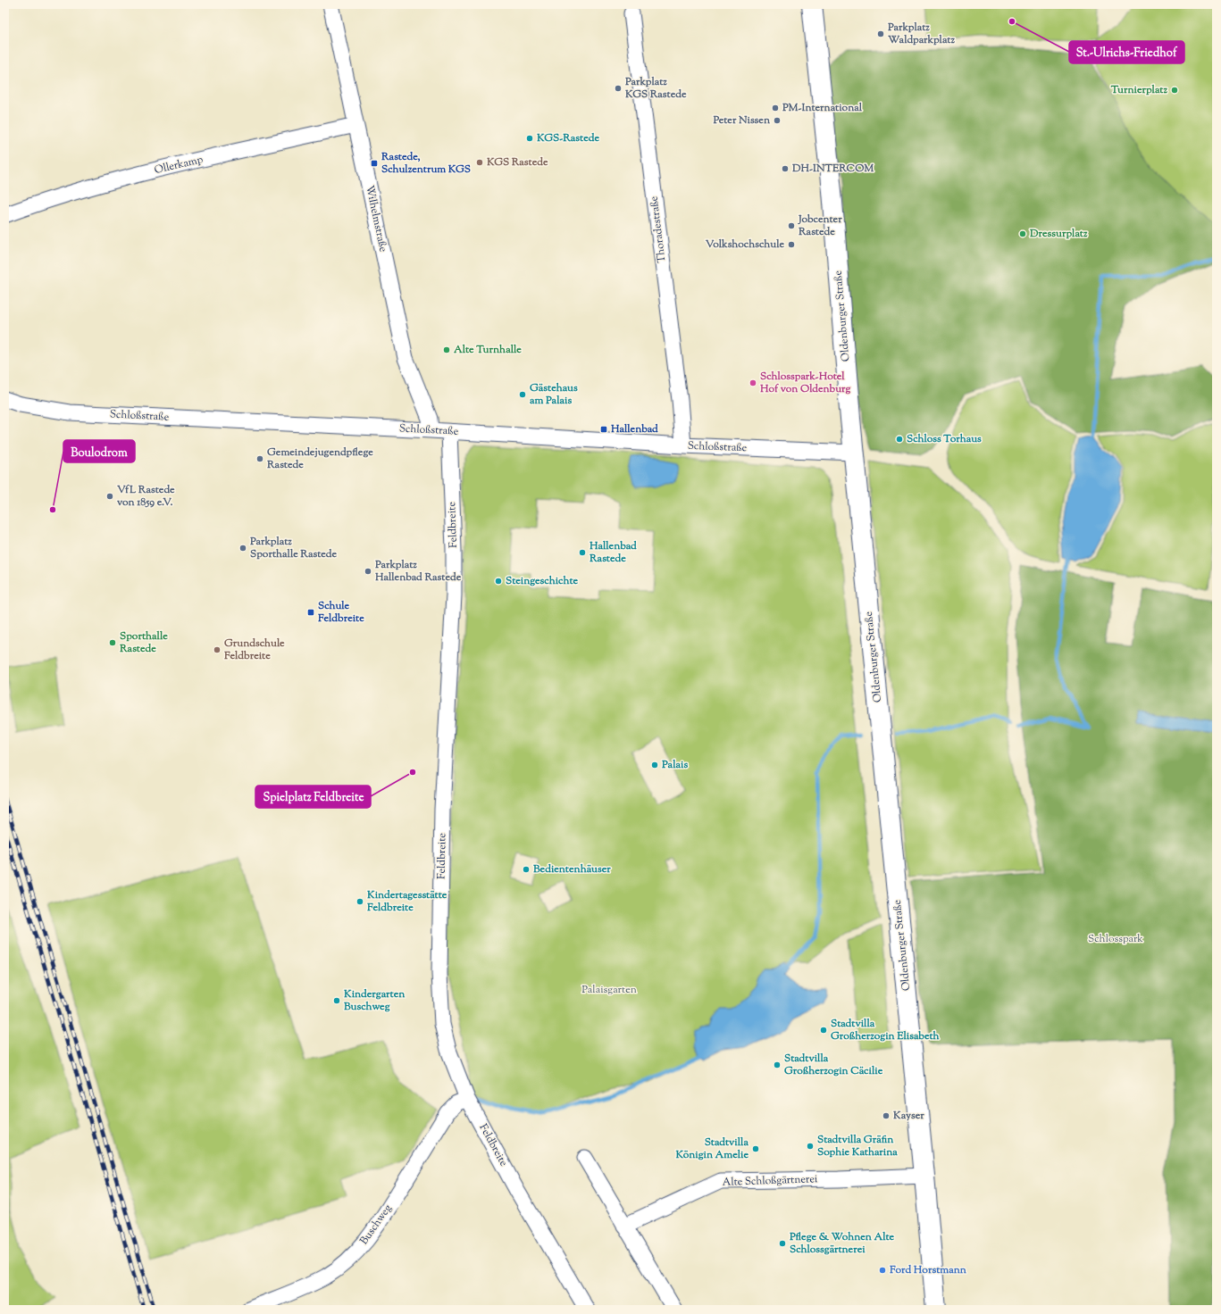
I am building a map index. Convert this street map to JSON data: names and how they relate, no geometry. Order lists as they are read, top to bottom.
{
  "streets": {
    "street": [
      "Ollerkamp",
      "Wilhelmstraße",
      "Thoradestraße",
      "Oldenburger Straße",
      "Schloßstraße",
      "Feldbreite",
      "Alte Schloßgärtnerei",
      "Buschweg"
    ]
  },
  "crossings": [
    ["Ollerkamp", "Wilhelmstraße"],
    ["Wilhelmstraße", "Schloßstraße"],
    ["Thoradestraße", "Schloßstraße"],
    ["Oldenburger Straße", "Schloßstraße"],
    ["Oldenburger Straße", "Alte Schloßgärtnerei"],
    ["Schloßstraße", "Feldbreite"],
    ["Feldbreite", "Buschweg"]
  ],
  "parks": ["Schlosspark", "Palaisgarten"],
  "places": {
    "other": [
      "St.-Ulrichs-Friedhof",
      "Parkplatz Waldparkplatz",
      "Parkplatz KGS Rastede",
      "Turnierplatz",
      "PM-International",
      "Peter Nissen",
      "KGS-Rastede",
      "KGS Rastede",
      "DH-INTERCOM",
      "Jobcenter Rastede",
      "Dressurplatz",
      "Volkshochschule",
      "Alte Turnhalle",
      "Schlosspark-Hotel Hof von Oldenburg",
      "Gästehaus am Palais",
      "Schloss Torhaus",
      "Gemeindejugendpflege Rastede",
      "VfL Rastede von 1859 e.V.",
      "Boulodrom",
      "Parkplatz Sporthalle Rastede",
      "Hallenbad Rastede",
      "Parkplatz Hallenbad Rastede",
      "Steingeschichte",
      "Sporthalle Rastede",
      "Grundschule Feldbreite",
      "Palais",
      "Spielplatz Feldbreite",
      "Bedientenhäuser",
      "Kindertagesstätte Feldbreite",
      "Kindergarten Buschweg",
      "Stadtvilla Großherzogin Elisabeth",
      "Stadtvilla Großherzogin Cäcilie",
      "Kayser",
      "Stadtvilla Gräfin Sophie Katharina",
      "Stadtvilla Königin Amelie",
      "Pflege & Wohnen Alte Schlossgärtnerei",
      "Ford Horstmann"
    ],
    "transit": ["Rastede, Schulzentrum KGS", "Hallenbad", "Schule Feldbreite"]
  }
}
